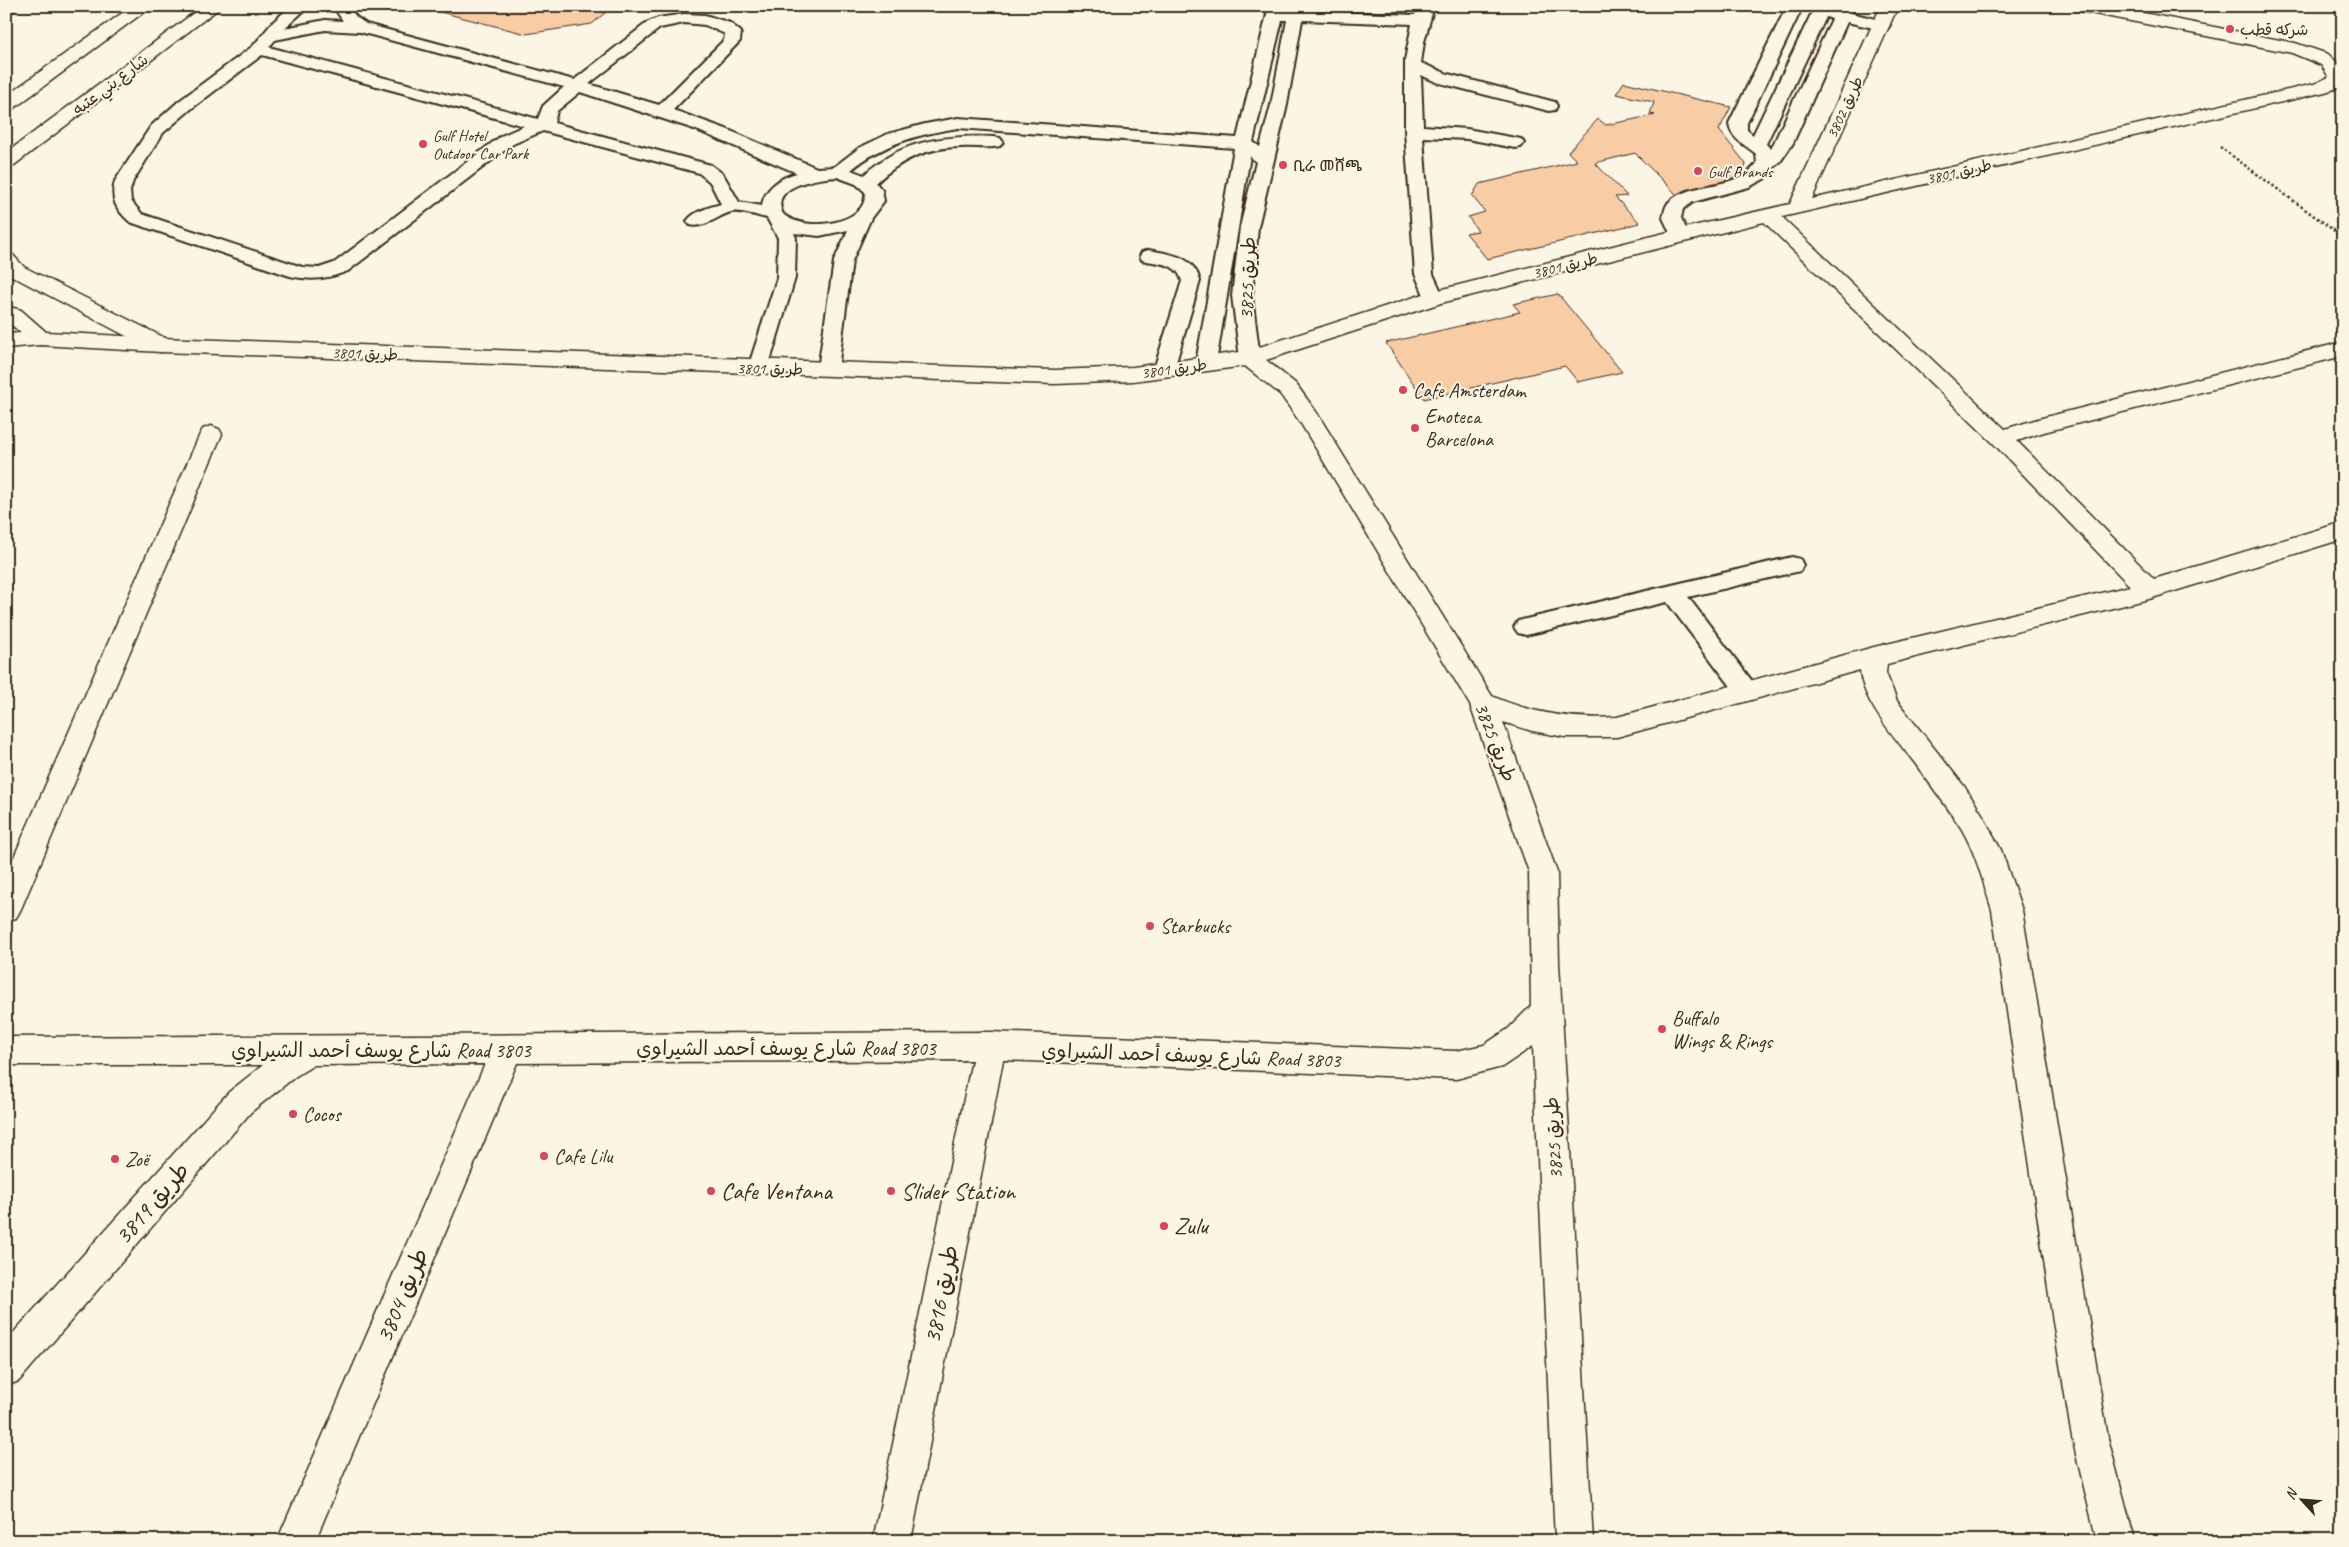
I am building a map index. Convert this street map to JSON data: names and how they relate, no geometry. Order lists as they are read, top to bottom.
{
  "streets": {
    "street": [
      "شارع بني عتبه",
      "طريق 3802",
      "طريق 3801",
      "طريق 3825",
      "شارع يوسف أحمد الشيراوي Road 3803",
      "طريق 3819",
      "طريق 3816",
      "طريق 3804"
    ]
  },
  "crossings": [
    ["طريق 3802", "طريق 3801"],
    ["طريق 3801", "طريق 3825"],
    ["طريق 3825", "شارع يوسف أحمد الشيراوي Road 3803"],
    ["شارع يوسف أحمد الشيراوي Road 3803", "طريق 3819"],
    ["شارع يوسف أحمد الشيراوي Road 3803", "طريق 3816"],
    ["شارع يوسف أحمد الشيراوي Road 3803", "طريق 3804"]
  ],
  "places": [
    "شركه قطب",
    "Gulf Hotel Outdoor Car Park",
    "ቢራ መሸጫ",
    "Gulf Brands",
    "Cafe Amsterdam",
    "Enoteca Barcelona",
    "Starbucks",
    "Buffalo Wings & Rings",
    "Cocos",
    "Cafe Lilu",
    "Zoë",
    "Cafe Ventana",
    "Slider Station",
    "Zulu"
  ],
  "north": "top left"
}
